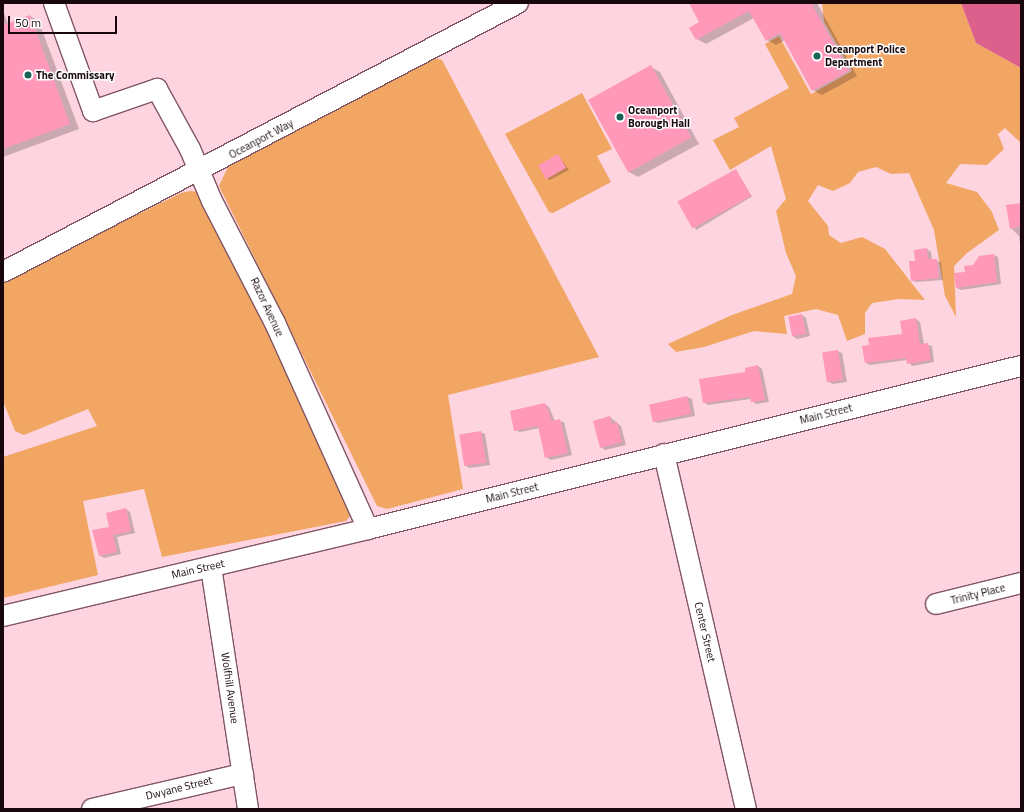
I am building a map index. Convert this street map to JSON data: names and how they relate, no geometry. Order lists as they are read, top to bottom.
{
  "streets": {
    "street": [
      "Oceanport Way",
      "Razor Avenue",
      "Main Street",
      "Trinity Place",
      "Center Street",
      "Wolfhill Avenue",
      "Dwyane Street"
    ]
  },
  "crossings": [
    ["Oceanport Way", "Razor Avenue"],
    ["Razor Avenue", "Main Street"],
    ["Main Street", "Center Street"],
    ["Main Street", "Wolfhill Avenue"],
    ["Wolfhill Avenue", "Dwyane Street"]
  ],
  "places": ["Oceanport Police Department", "The Commissary", "Oceanport Borough Hall"],
  "scale_bar": "50 m"
}
